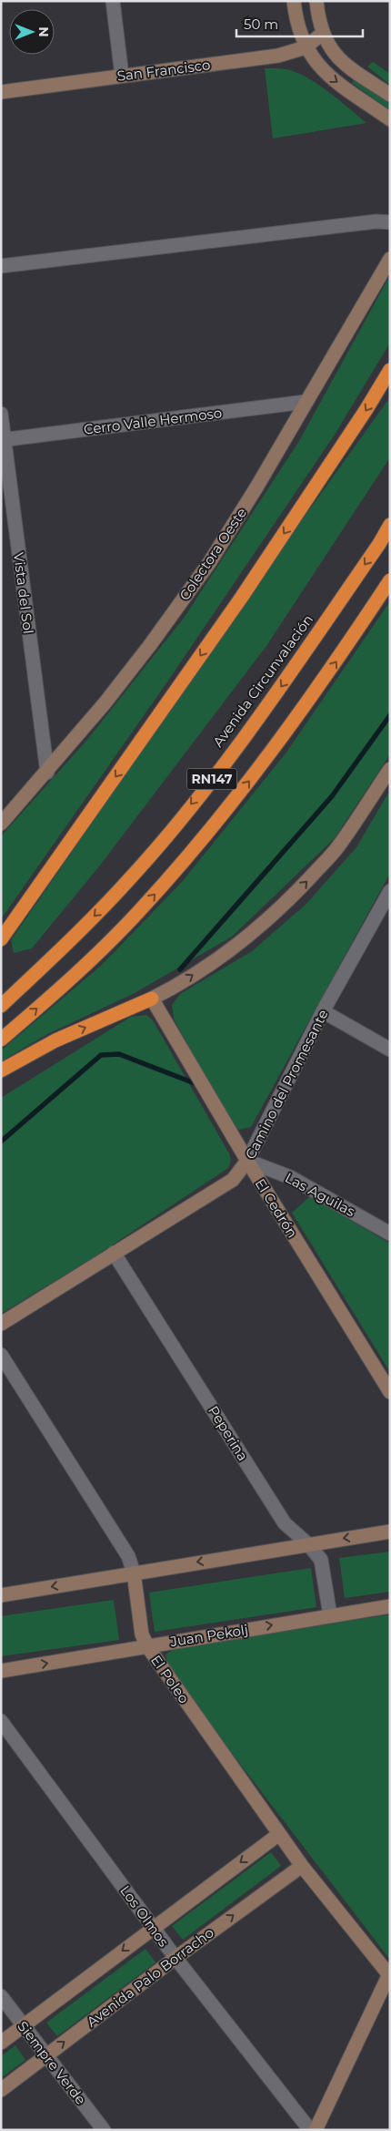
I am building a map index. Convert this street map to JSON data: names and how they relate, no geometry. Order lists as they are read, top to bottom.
{
  "streets": {
    "highway": ["Avenida Circunvalación", "RN147"],
    "street": [
      "San Francisco",
      "Cerro Valle Hermoso",
      "Colectora Oeste",
      "Vista del Sol",
      "Camino del Promesante",
      "Las Aguilas",
      "El Cedrón",
      "Peperina",
      "Juan Pekolj",
      "El Poleo",
      "Los Olmos",
      "Avenida Palo Borracho",
      "Siempre Verde"
    ]
  },
  "crossings": [
    ["Cerro Valle Hermoso", "Colectora Oeste"],
    ["Cerro Valle Hermoso", "Vista del Sol"],
    ["Colectora Oeste", "Vista del Sol"],
    ["Camino del Promesante", "Las Aguilas"],
    ["Camino del Promesante", "El Cedrón"],
    ["Camino del Promesante", "Peperina"],
    ["Las Aguilas", "El Cedrón"],
    ["Peperina", "Juan Pekolj"],
    ["Juan Pekolj", "El Poleo"],
    ["El Poleo", "Avenida Palo Borracho"],
    ["Los Olmos", "Avenida Palo Borracho"],
    ["Avenida Palo Borracho", "Siempre Verde"]
  ],
  "scale_bar": "50 m",
  "north": "right"
}
